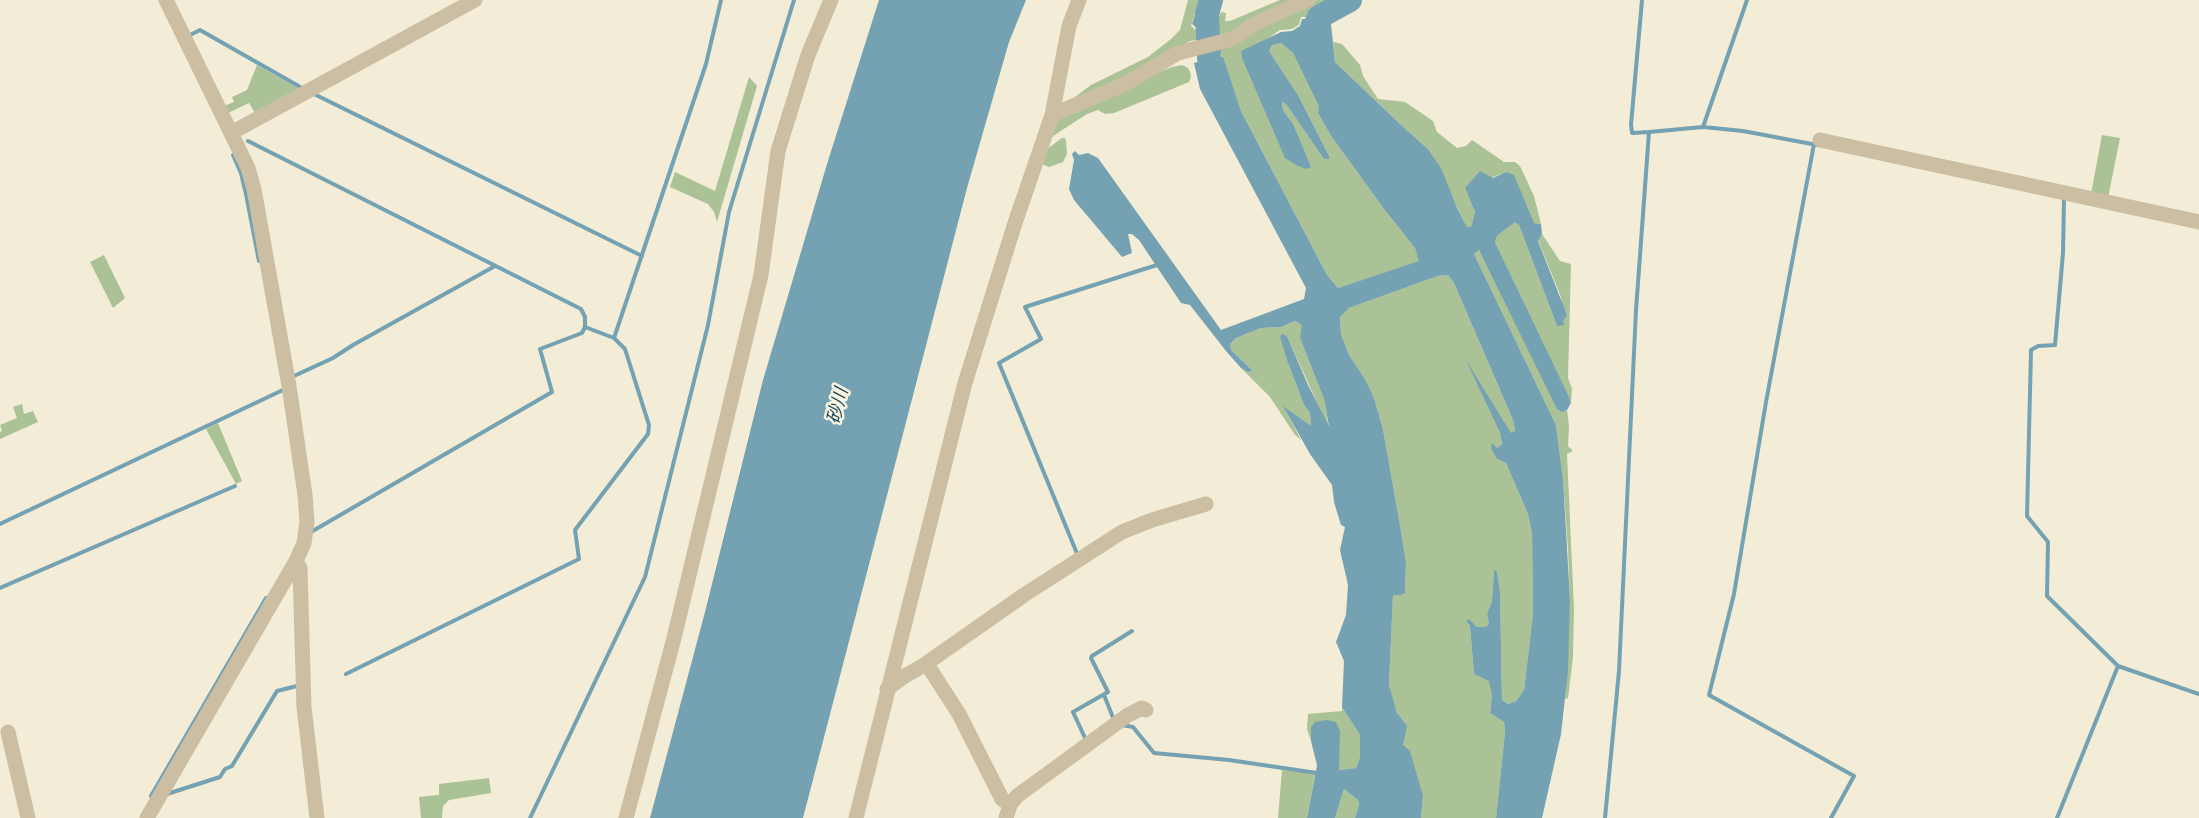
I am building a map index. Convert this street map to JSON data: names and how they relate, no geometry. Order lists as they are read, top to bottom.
{
  "water": ["砂川"]
}
